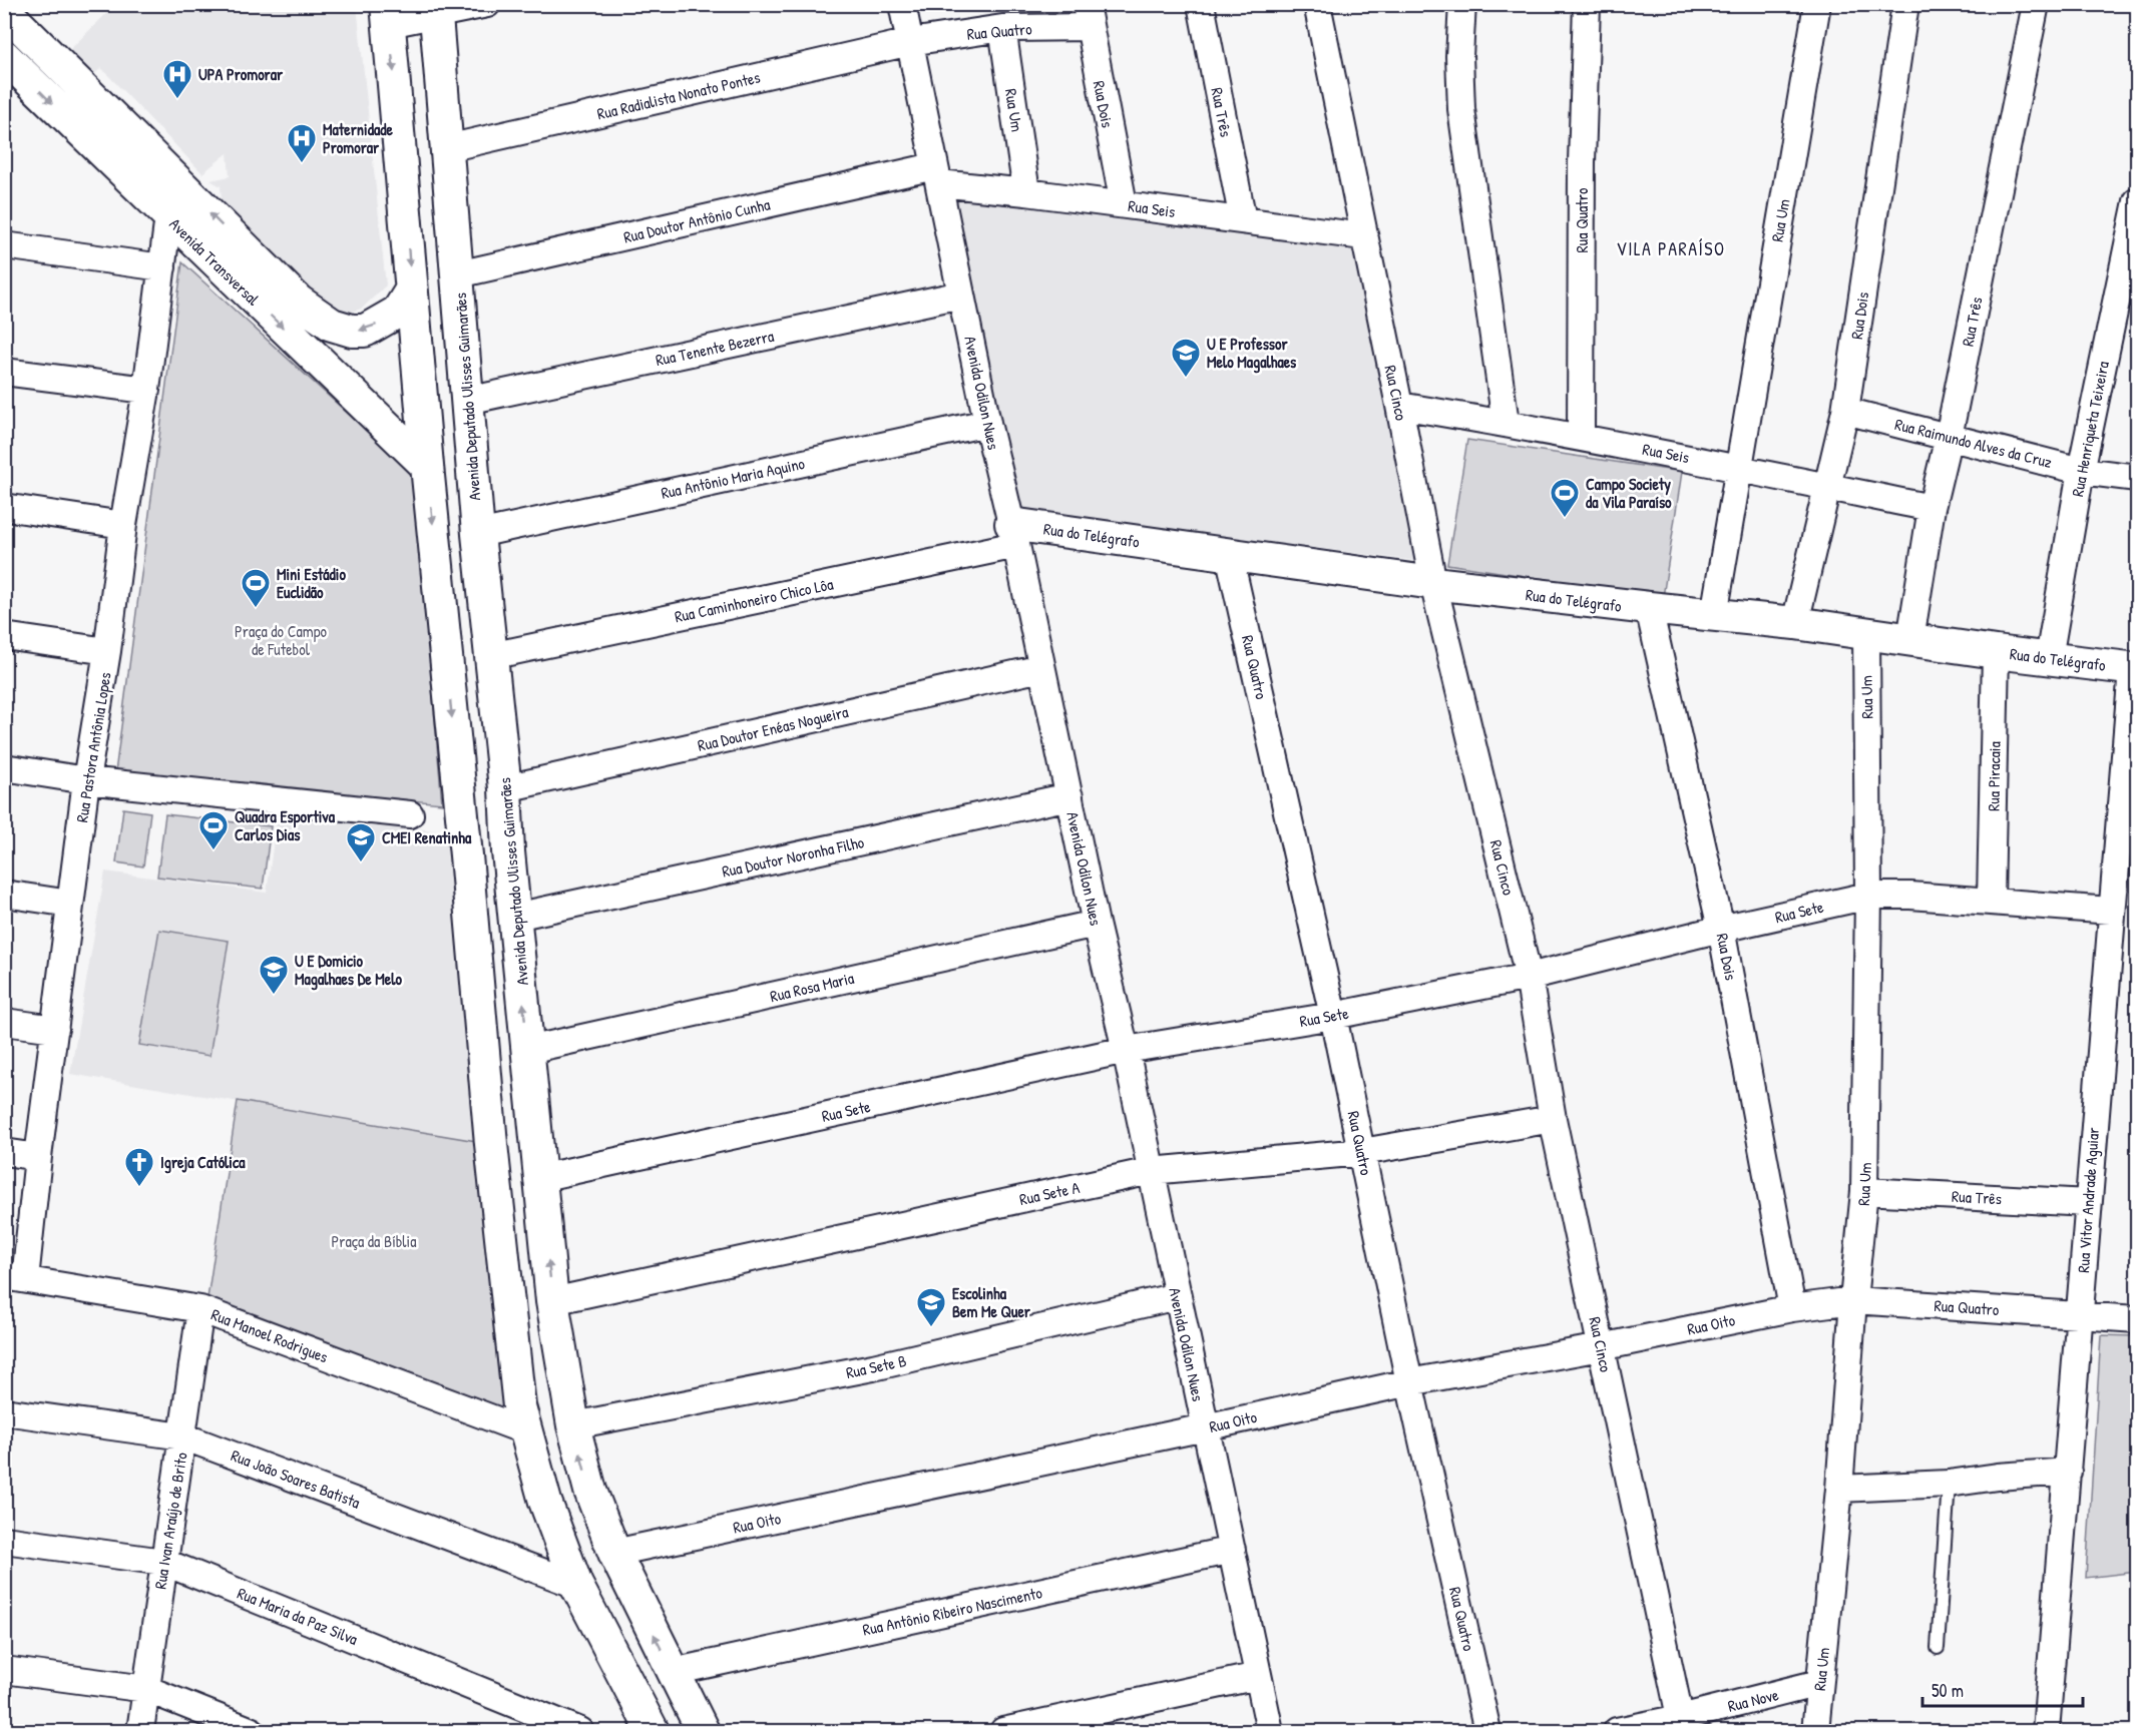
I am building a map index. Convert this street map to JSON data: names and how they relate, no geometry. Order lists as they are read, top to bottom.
{
  "streets": {
    "street": [
      "Rua Quatro",
      "Rua Radialista Nonato Pontes",
      "Rua Dois",
      "Rua Um",
      "Rua Três",
      "Rua Seis",
      "Rua Doutor Antônio Cunha",
      "Avenida Transversal",
      "Rua Tenente Bezerra",
      "Avenida Odilon Nues",
      "Rua Cinco",
      "Avenida Deputado Ulisses Guimarães",
      "Rua Henriqueta Teixeira",
      "Rua Raimundo Alves da Cruz",
      "Rua Antônio Maria Aquino",
      "Rua do Telégrafo",
      "Rua Caminhoneiro Chico Lôa",
      "Rua Doutor Enéas Nogueira",
      "Rua Pastora Antônia Lopes",
      "Rua Piracaia",
      "Rua Doutor Noronha Filho",
      "Rua Sete",
      "Rua Rosa Maria",
      "Rua Sete A",
      "Rua Vitor Andrade Aguiar",
      "Rua Oito",
      "Rua Manoel Rodrigues",
      "Rua Sete B",
      "Rua João Soares Batista",
      "Rua Ivan Araújo de Brito",
      "Rua Antônio Ribeiro Nascimento",
      "Rua Maria da Paz Silva",
      "Rua Nove"
    ]
  },
  "crossings": [
    ["Rua Quatro", "Rua Radialista Nonato Pontes"],
    ["Rua Quatro", "Rua Dois"],
    ["Rua Quatro", "Rua Um"],
    ["Rua Quatro", "Rua Seis"],
    ["Rua Quatro", "Avenida Odilon Nues"],
    ["Rua Quatro", "Rua do Telégrafo"],
    ["Rua Quatro", "Rua Sete"],
    ["Rua Quatro", "Rua Sete A"],
    ["Rua Quatro", "Rua Vitor Andrade Aguiar"],
    ["Rua Quatro", "Rua Oito"],
    ["Rua Radialista Nonato Pontes", "Avenida Odilon Nues"],
    ["Rua Radialista Nonato Pontes", "Avenida Deputado Ulisses Guimarães"],
    ["Rua Dois", "Rua Seis"],
    ["Rua Dois", "Rua Raimundo Alves da Cruz"],
    ["Rua Dois", "Rua do Telégrafo"],
    ["Rua Dois", "Rua Sete"],
    ["Rua Dois", "Rua Oito"],
    ["Rua Um", "Rua Três"],
    ["Rua Um", "Rua Seis"],
    ["Rua Um", "Rua do Telégrafo"],
    ["Rua Um", "Rua Sete"],
    ["Rua Um", "Rua Oito"],
    ["Rua Um", "Rua Nove"],
    ["Rua Três", "Rua Seis"],
    ["Rua Três", "Rua Raimundo Alves da Cruz"],
    ["Rua Três", "Rua do Telégrafo"],
    ["Rua Três", "Rua Vitor Andrade Aguiar"],
    ["Rua Seis", "Rua Doutor Antônio Cunha"],
    ["Rua Seis", "Avenida Odilon Nues"],
    ["Rua Seis", "Rua Cinco"],
    ["Rua Doutor Antônio Cunha", "Avenida Odilon Nues"],
    ["Rua Doutor Antônio Cunha", "Avenida Deputado Ulisses Guimarães"],
    ["Avenida Transversal", "Rua Pastora Antônia Lopes"],
    ["Rua Tenente Bezerra", "Avenida Odilon Nues"],
    ["Rua Tenente Bezerra", "Avenida Deputado Ulisses Guimarães"],
    ["Avenida Odilon Nues", "Rua Antônio Maria Aquino"],
    ["Avenida Odilon Nues", "Rua do Telégrafo"],
    ["Avenida Odilon Nues", "Rua Caminhoneiro Chico Lôa"],
    ["Avenida Odilon Nues", "Rua Doutor Enéas Nogueira"],
    ["Avenida Odilon Nues", "Rua Doutor Noronha Filho"],
    ["Avenida Odilon Nues", "Rua Sete"],
    ["Avenida Odilon Nues", "Rua Rosa Maria"],
    ["Avenida Odilon Nues", "Rua Sete A"],
    ["Avenida Odilon Nues", "Rua Oito"],
    ["Avenida Odilon Nues", "Rua Sete B"],
    ["Avenida Odilon Nues", "Rua Antônio Ribeiro Nascimento"],
    ["Rua Cinco", "Rua do Telégrafo"],
    ["Rua Cinco", "Rua Sete"],
    ["Rua Cinco", "Rua Sete A"],
    ["Rua Cinco", "Rua Oito"],
    ["Rua Cinco", "Rua Nove"],
    ["Avenida Deputado Ulisses Guimarães", "Rua Antônio Maria Aquino"],
    ["Avenida Deputado Ulisses Guimarães", "Rua Caminhoneiro Chico Lôa"],
    ["Avenida Deputado Ulisses Guimarães", "Rua Doutor Enéas Nogueira"],
    ["Avenida Deputado Ulisses Guimarães", "Rua Doutor Noronha Filho"],
    ["Avenida Deputado Ulisses Guimarães", "Rua Sete"],
    ["Avenida Deputado Ulisses Guimarães", "Rua Rosa Maria"],
    ["Avenida Deputado Ulisses Guimarães", "Rua Sete A"],
    ["Avenida Deputado Ulisses Guimarães", "Rua Oito"],
    ["Avenida Deputado Ulisses Guimarães", "Rua Sete B"],
    ["Avenida Deputado Ulisses Guimarães", "Rua Antônio Ribeiro Nascimento"],
    ["Rua Henriqueta Teixeira", "Rua Raimundo Alves da Cruz"],
    ["Rua Henriqueta Teixeira", "Rua do Telégrafo"],
    ["Rua do Telégrafo", "Rua Caminhoneiro Chico Lôa"],
    ["Rua do Telégrafo", "Rua Piracaia"],
    ["Rua do Telégrafo", "Rua Vitor Andrade Aguiar"],
    ["Rua Pastora Antônia Lopes", "Rua Manoel Rodrigues"],
    ["Rua Piracaia", "Rua Sete"],
    ["Rua Sete", "Rua Vitor Andrade Aguiar"],
    ["Rua Manoel Rodrigues", "Rua Ivan Araújo de Brito"],
    ["Rua João Soares Batista", "Rua Ivan Araújo de Brito"],
    ["Rua Ivan Araújo de Brito", "Rua Maria da Paz Silva"]
  ],
  "districts": ["VILA PARAÍSO"],
  "parks": ["Praça do Campo de Futebol", "Praça da Bíblia"],
  "places": {
    "hospital": ["UPA Promorar", "Maternidade Promorar"],
    "school or university": [
      "U E Professor Melo Magalhaes",
      "CMEI Renatinha",
      "U E Domicio Magalhaes De Melo",
      "Escolinha Bem Me Quer"
    ],
    "sports": ["Campo Society da Vila Paraíso", "Mini Estádio Euclidão", "Quadra Esportiva Carlos Dias"],
    "church": ["Igreja Católica"]
  },
  "scale_bar": "50 m"
}
